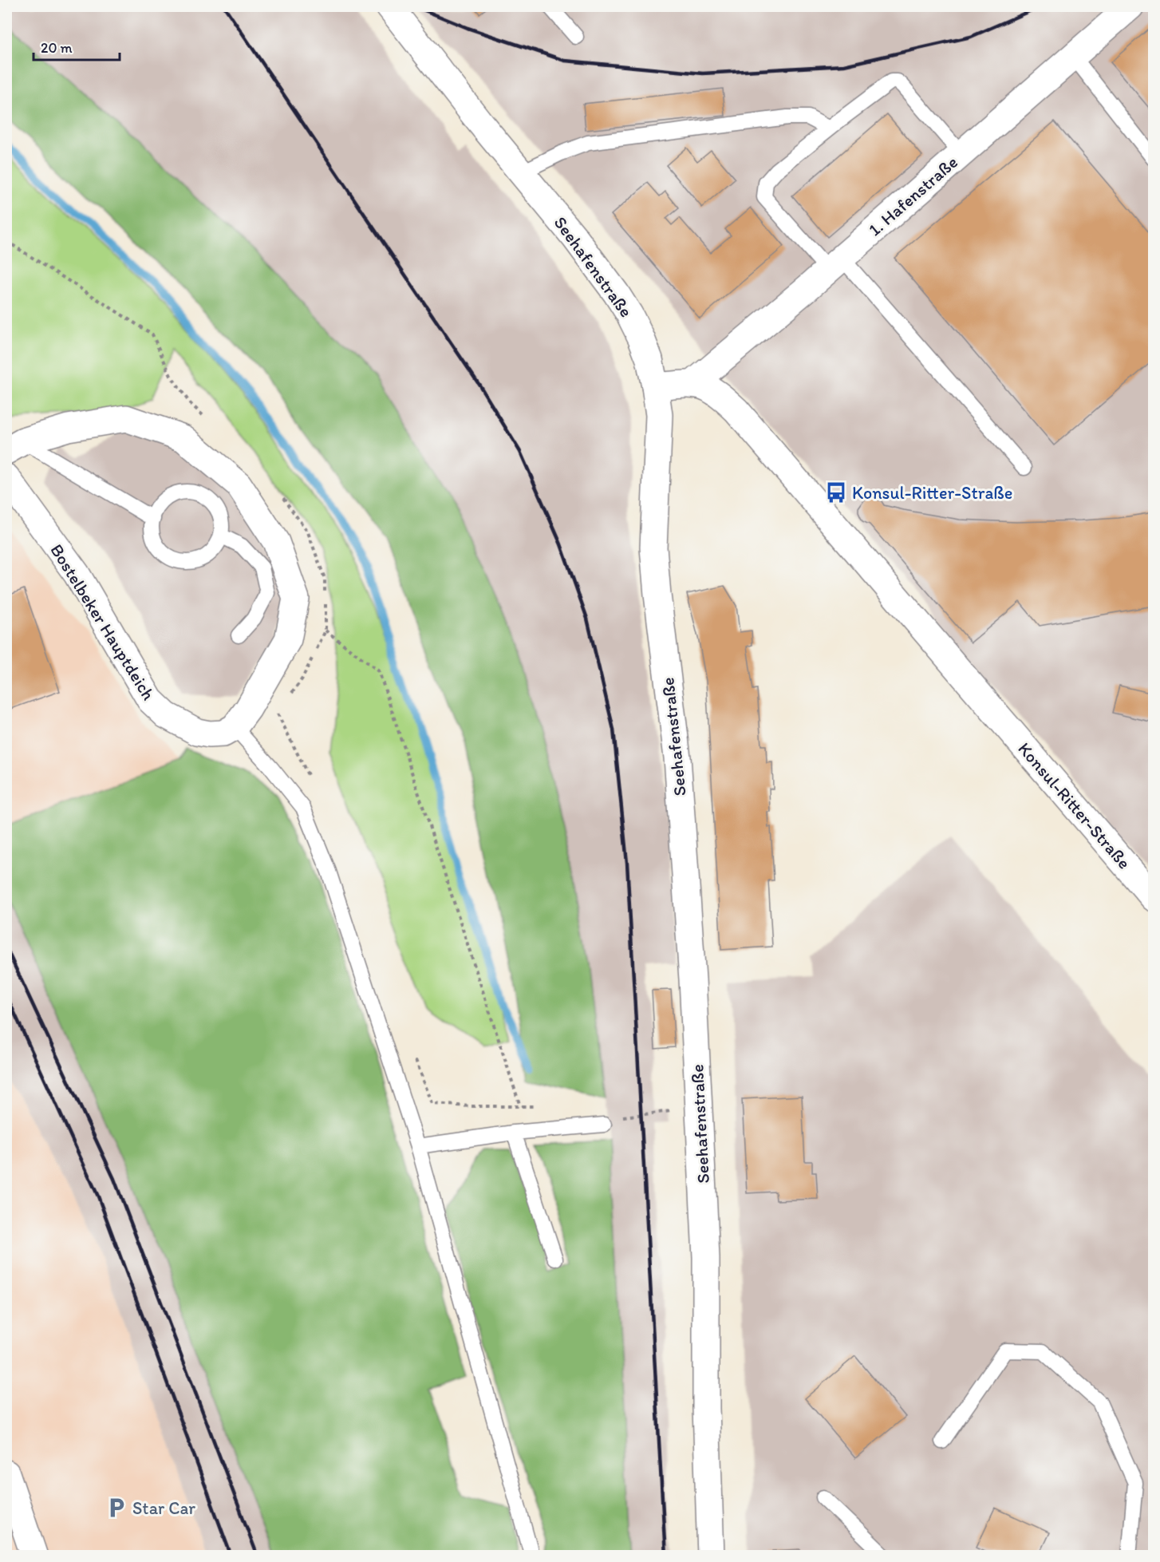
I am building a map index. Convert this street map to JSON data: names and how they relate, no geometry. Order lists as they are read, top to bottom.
{
  "streets": {
    "street": [
      "1. Hafenstraße",
      "Seehafenstraße",
      "Bostelbeker Hauptdeich",
      "Konsul-Ritter-Straße"
    ]
  },
  "crossings": [
    ["1. Hafenstraße", "Konsul-Ritter-Straße"],
    ["Seehafenstraße", "Konsul-Ritter-Straße"]
  ],
  "places": {
    "bus stop": ["Konsul-Ritter-Straße"],
    "parking": ["Star Car"]
  },
  "scale_bar": "20 m"
}
